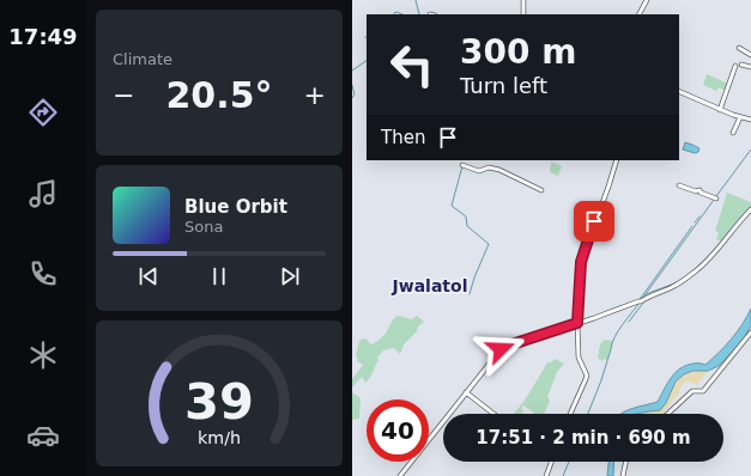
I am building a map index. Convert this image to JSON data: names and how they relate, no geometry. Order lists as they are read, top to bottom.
{
  "districts": ["Jwalatol"],
  "page": {
    "tabs": "17:49",
    "tile": "Climate",
    "turn": ["300 m", "Turn left"],
    "heat": ["−", "20.5°", "+"],
    "then": "Then",
    "song": ["Blue Orbit", "Sona"],
    "limit": "40",
    "trip": "17:51 · 2 min · 690 m",
    "gauge": ["39", "km/h"]
  }
}
